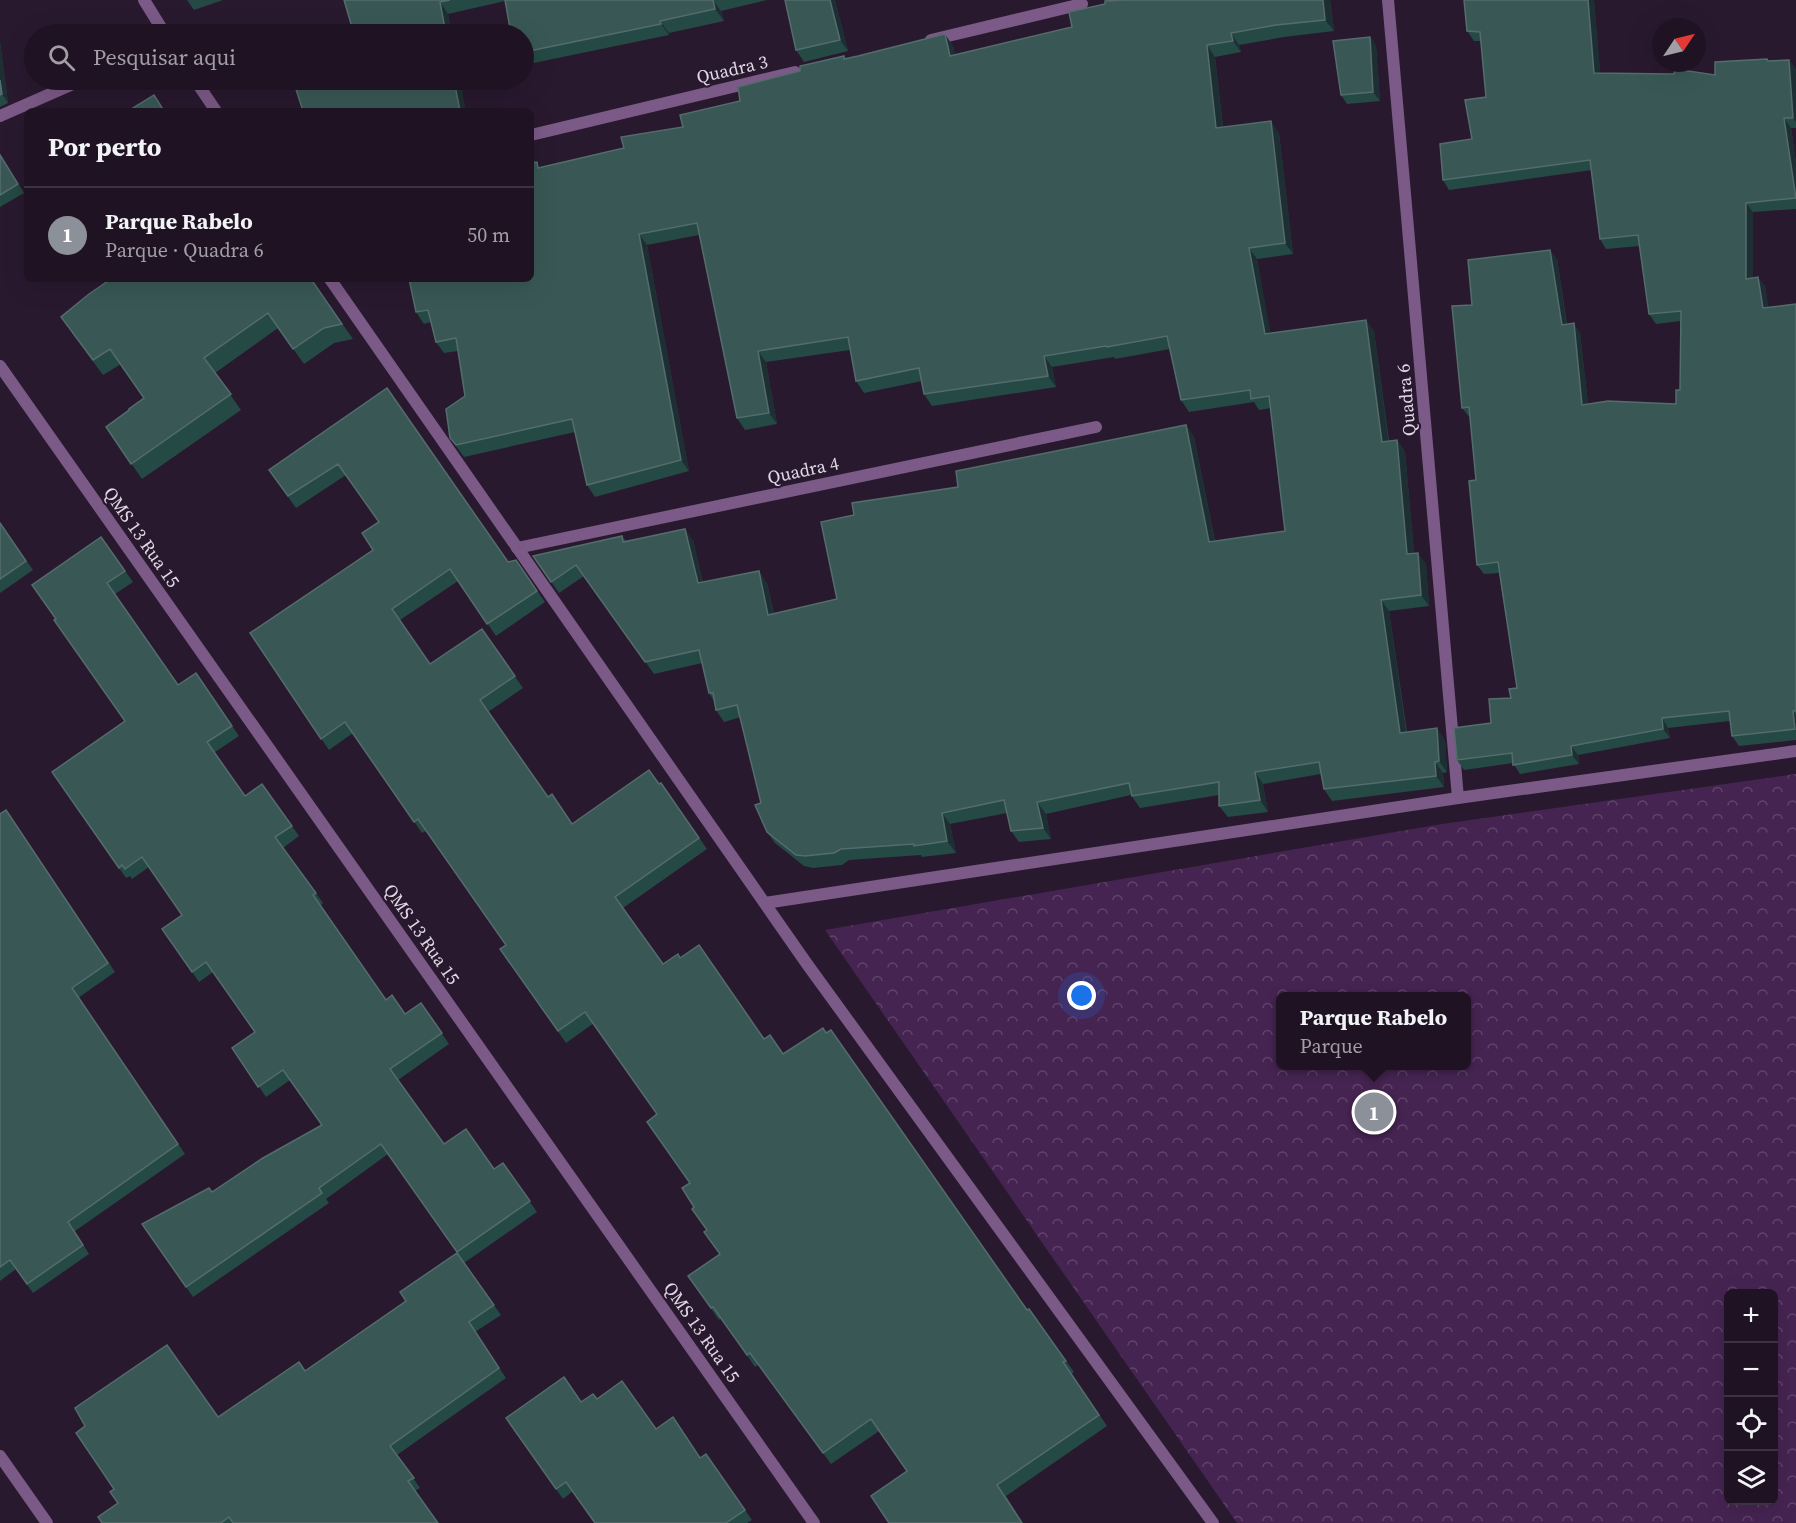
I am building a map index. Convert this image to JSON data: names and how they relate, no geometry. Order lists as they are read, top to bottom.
{
  "streets": {
    "street": [
      "Quadra 3",
      "Quadra 6",
      "Quadra 4",
      "QMS 13 Rua 15"
    ]
  },
  "north": "top right",
  "page": {
    "search": "Pesquisar aqui",
    "heading": "Por perto",
    "list": [
      {
        "mark": "1",
        "name": "Parque Rabelo",
        "note": "Parque · Quadra 6",
        "value": "50 m"
      }
    ],
    "popup": ["Parque Rabelo", "Parque"],
    "pins": "1",
    "map_buttons": ["+", "−"]
  }
}
